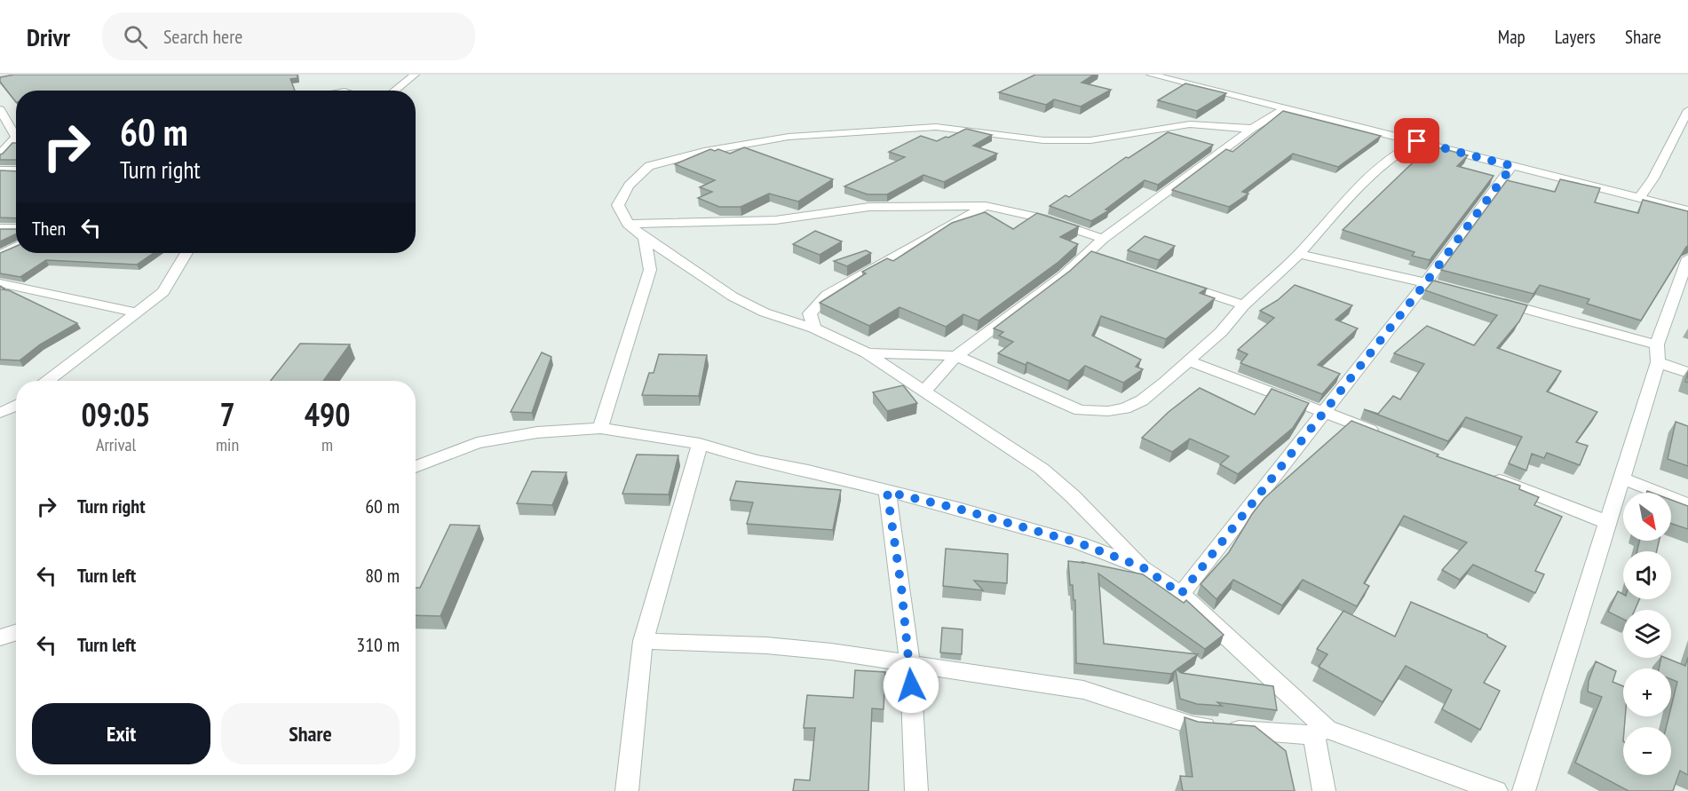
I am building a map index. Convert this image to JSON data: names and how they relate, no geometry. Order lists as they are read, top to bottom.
{
  "north": "bottom right",
  "page": {
    "header": "Drivr",
    "search": "Search here",
    "nav": ["Map", "Layers", "Share"],
    "turn": ["60 m", "Turn right"],
    "then": "Then",
    "eta": [
      "09:05",
      "Arrival",
      "7",
      "min",
      "490",
      "m"
    ],
    "list": [
      {
        "name": "Turn right",
        "value": "60 m"
      },
      {
        "name": "Turn left",
        "value": "80 m"
      },
      {
        "name": "Turn left",
        "value": "310 m"
      }
    ],
    "map_buttons": ["+", "−"],
    "buttons": ["Exit", "Share"]
  }
}
